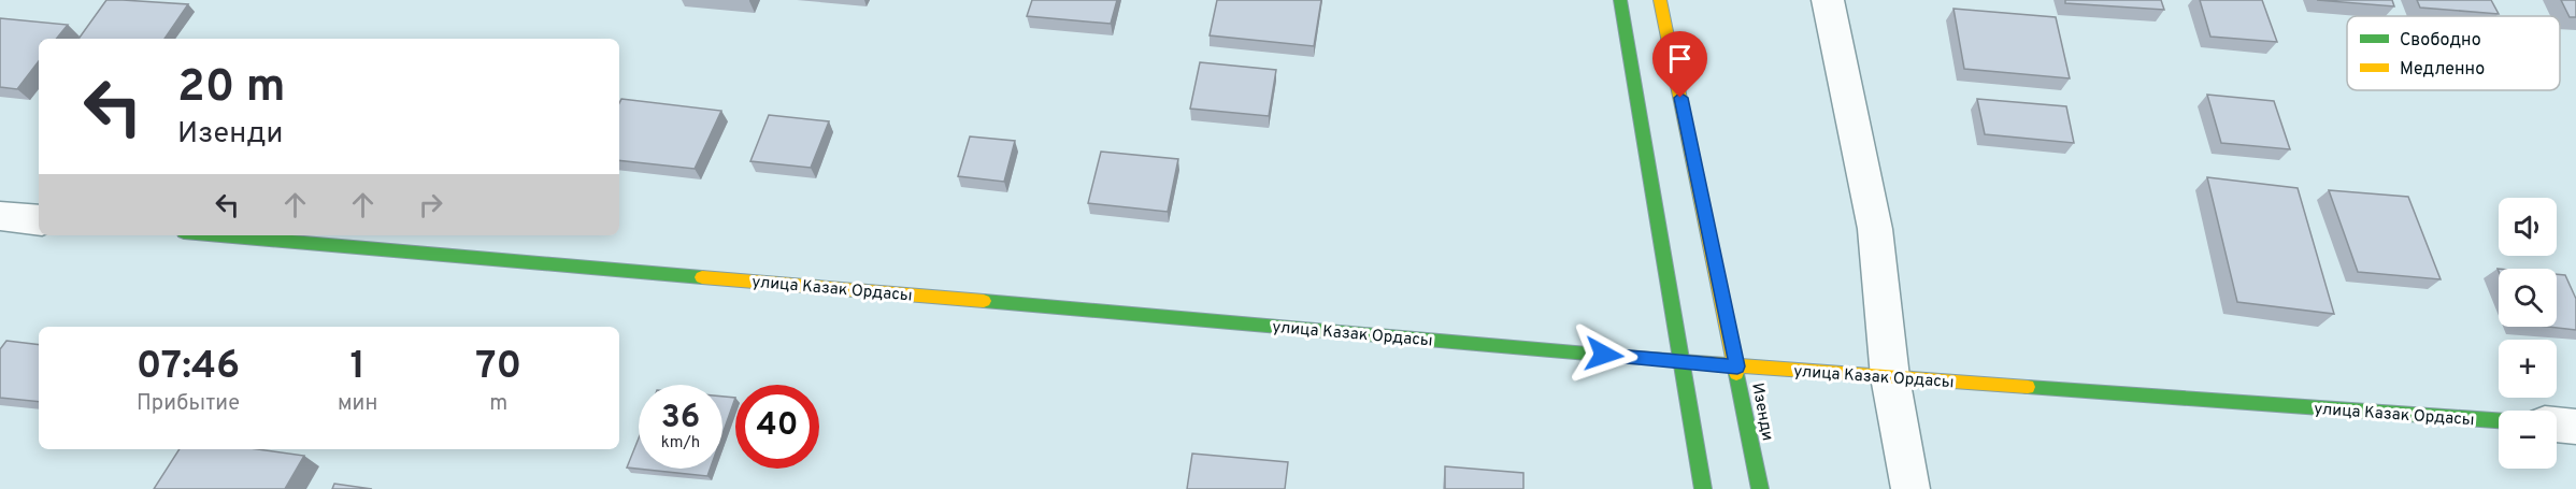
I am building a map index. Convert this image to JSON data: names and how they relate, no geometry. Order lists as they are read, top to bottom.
{
  "streets": {
    "street": ["улица Казак Ордасы", "Изенди"]
  },
  "crossings": [
    ["улица Казак Ордасы", "Изенди"]
  ],
  "legend": ["Свободно", "Медленно"],
  "page": {
    "turn": ["20 m", "Изенди"],
    "map_buttons": ["+", "−"],
    "eta": [
      "07:46",
      "Прибытие",
      "1",
      "мин",
      "70",
      "m"
    ],
    "speed": "36 km/h",
    "limit": "40"
  }
}
